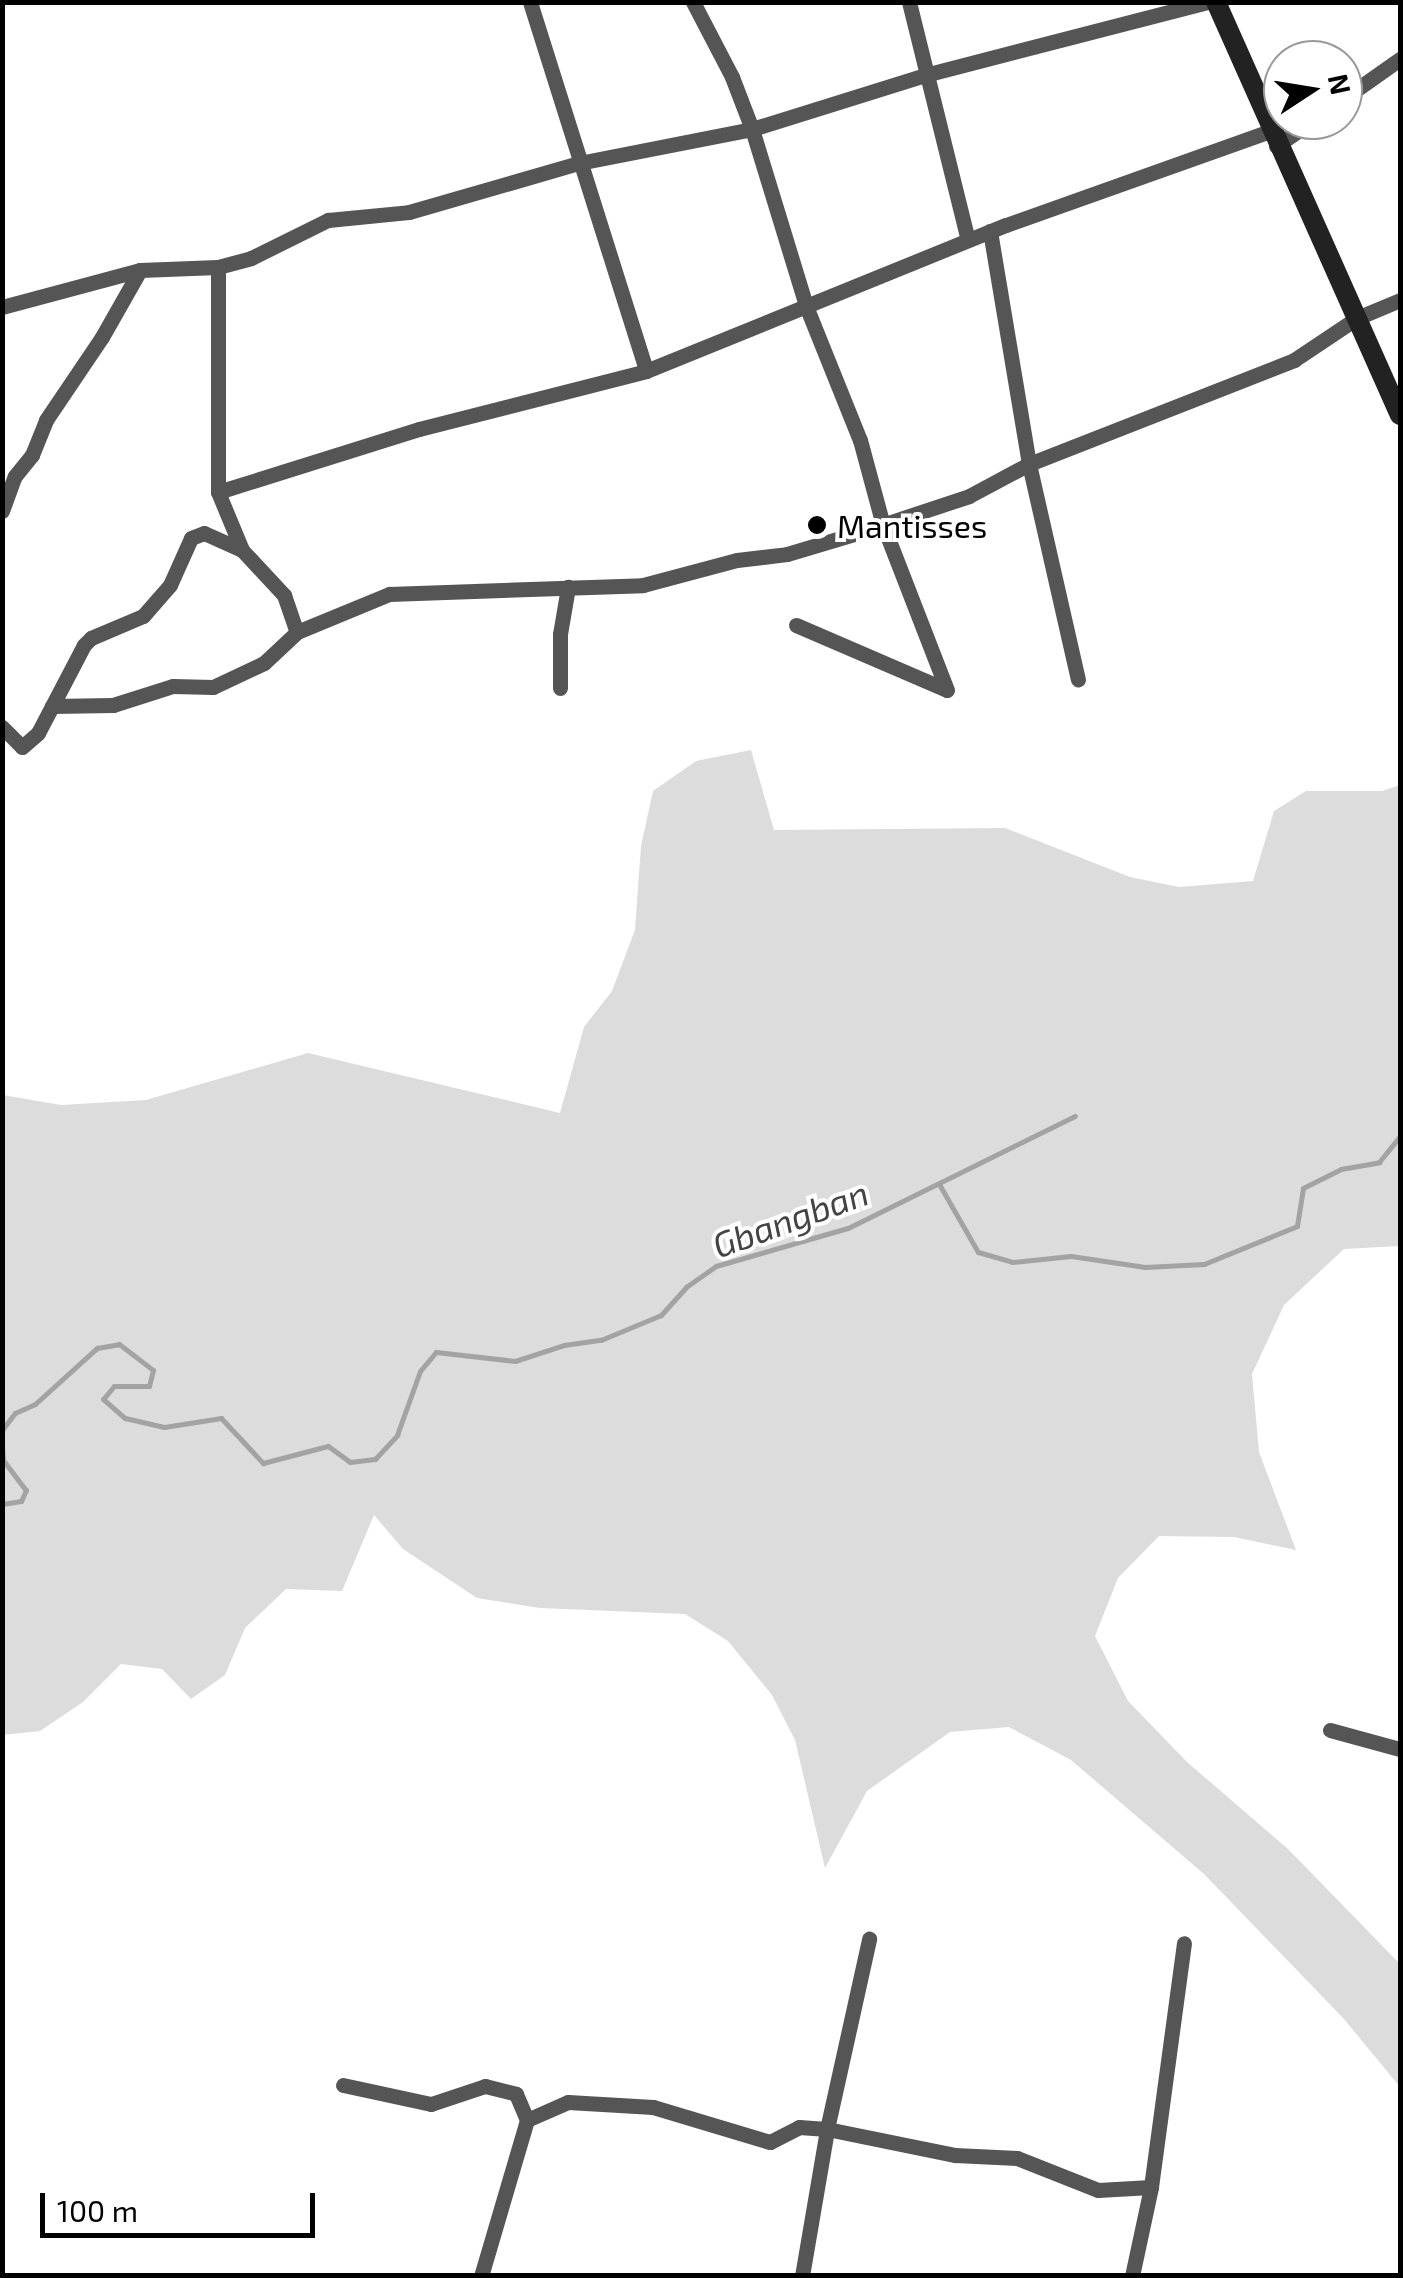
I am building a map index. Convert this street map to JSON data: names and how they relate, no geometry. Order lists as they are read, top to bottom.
{
  "water": ["Gbangban"],
  "places": ["Mantisses"],
  "scale_bar": "100 m",
  "north": "right"
}
